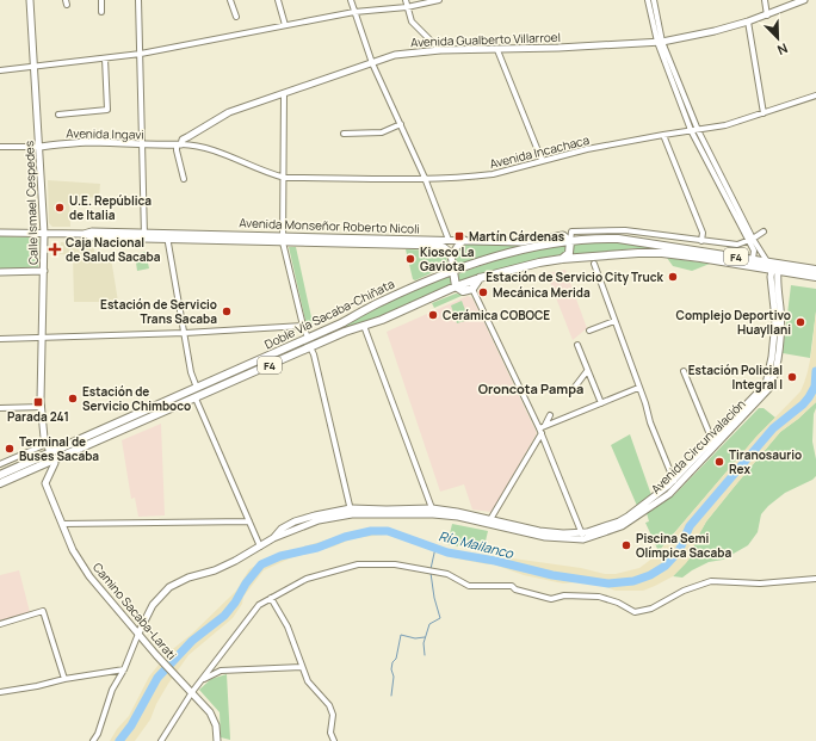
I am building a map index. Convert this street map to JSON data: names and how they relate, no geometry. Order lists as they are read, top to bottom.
{
  "streets": {
    "highway": ["F4", "Doble Vía Sacaba-Chiñata"],
    "main road": [
      "Avenida Gualberto Villarroel",
      "Avenida Ingavi",
      "Calle Ismael Cespedes",
      "Avenida Monseñor Roberto Nicoli",
      "Avenida Circunvalación",
      "Camino Sacaba-Larati"
    ],
    "street": ["Avenida Incachaca"]
  },
  "crossings": [
    ["Avenida Gualberto Villarroel", "Avenida Ingavi"],
    ["Avenida Gualberto Villarroel", "Avenida Incachaca"],
    ["Avenida Ingavi", "Avenida Incachaca"],
    ["Avenida Ingavi", "Calle Ismael Cespedes"],
    ["Calle Ismael Cespedes", "Avenida Monseñor Roberto Nicoli"],
    ["Calle Ismael Cespedes", "Doble Vía Sacaba-Chiñata"],
    ["Calle Ismael Cespedes", "Camino Sacaba-Larati"],
    ["Avenida Monseñor Roberto Nicoli", "F4"],
    ["Avenida Monseñor Roberto Nicoli", "Doble Vía Sacaba-Chiñata"],
    ["F4", "Doble Vía Sacaba-Chiñata"],
    ["F4", "Avenida Circunvalación"],
    ["Doble Vía Sacaba-Chiñata", "Camino Sacaba-Larati"],
    ["Avenida Circunvalación", "Camino Sacaba-Larati"]
  ],
  "districts": ["Oroncota Pampa"],
  "water": ["Río Mailanco"],
  "places": {
    "other": [
      "U.E. República de Italia",
      "Kiosco La Gaviota",
      "Estación de Servicio City Truck",
      "Mecánica Merida",
      "Estación de Servicio Trans Sacaba",
      "Cerámica COBOCE",
      "Complejo Deportivo Huayllani",
      "Estación Policial Integral I",
      "Estación de Servicio Chimboco",
      "Terminal de Buses Sacaba",
      "Tiranosaurio Rex",
      "Piscina Semi Olímpica Sacaba"
    ],
    "transit": ["Martín Cárdenas", "Parada 241"],
    "health": ["Caja Nacional de Salud Sacaba"]
  },
  "north": "bottom right"
}
